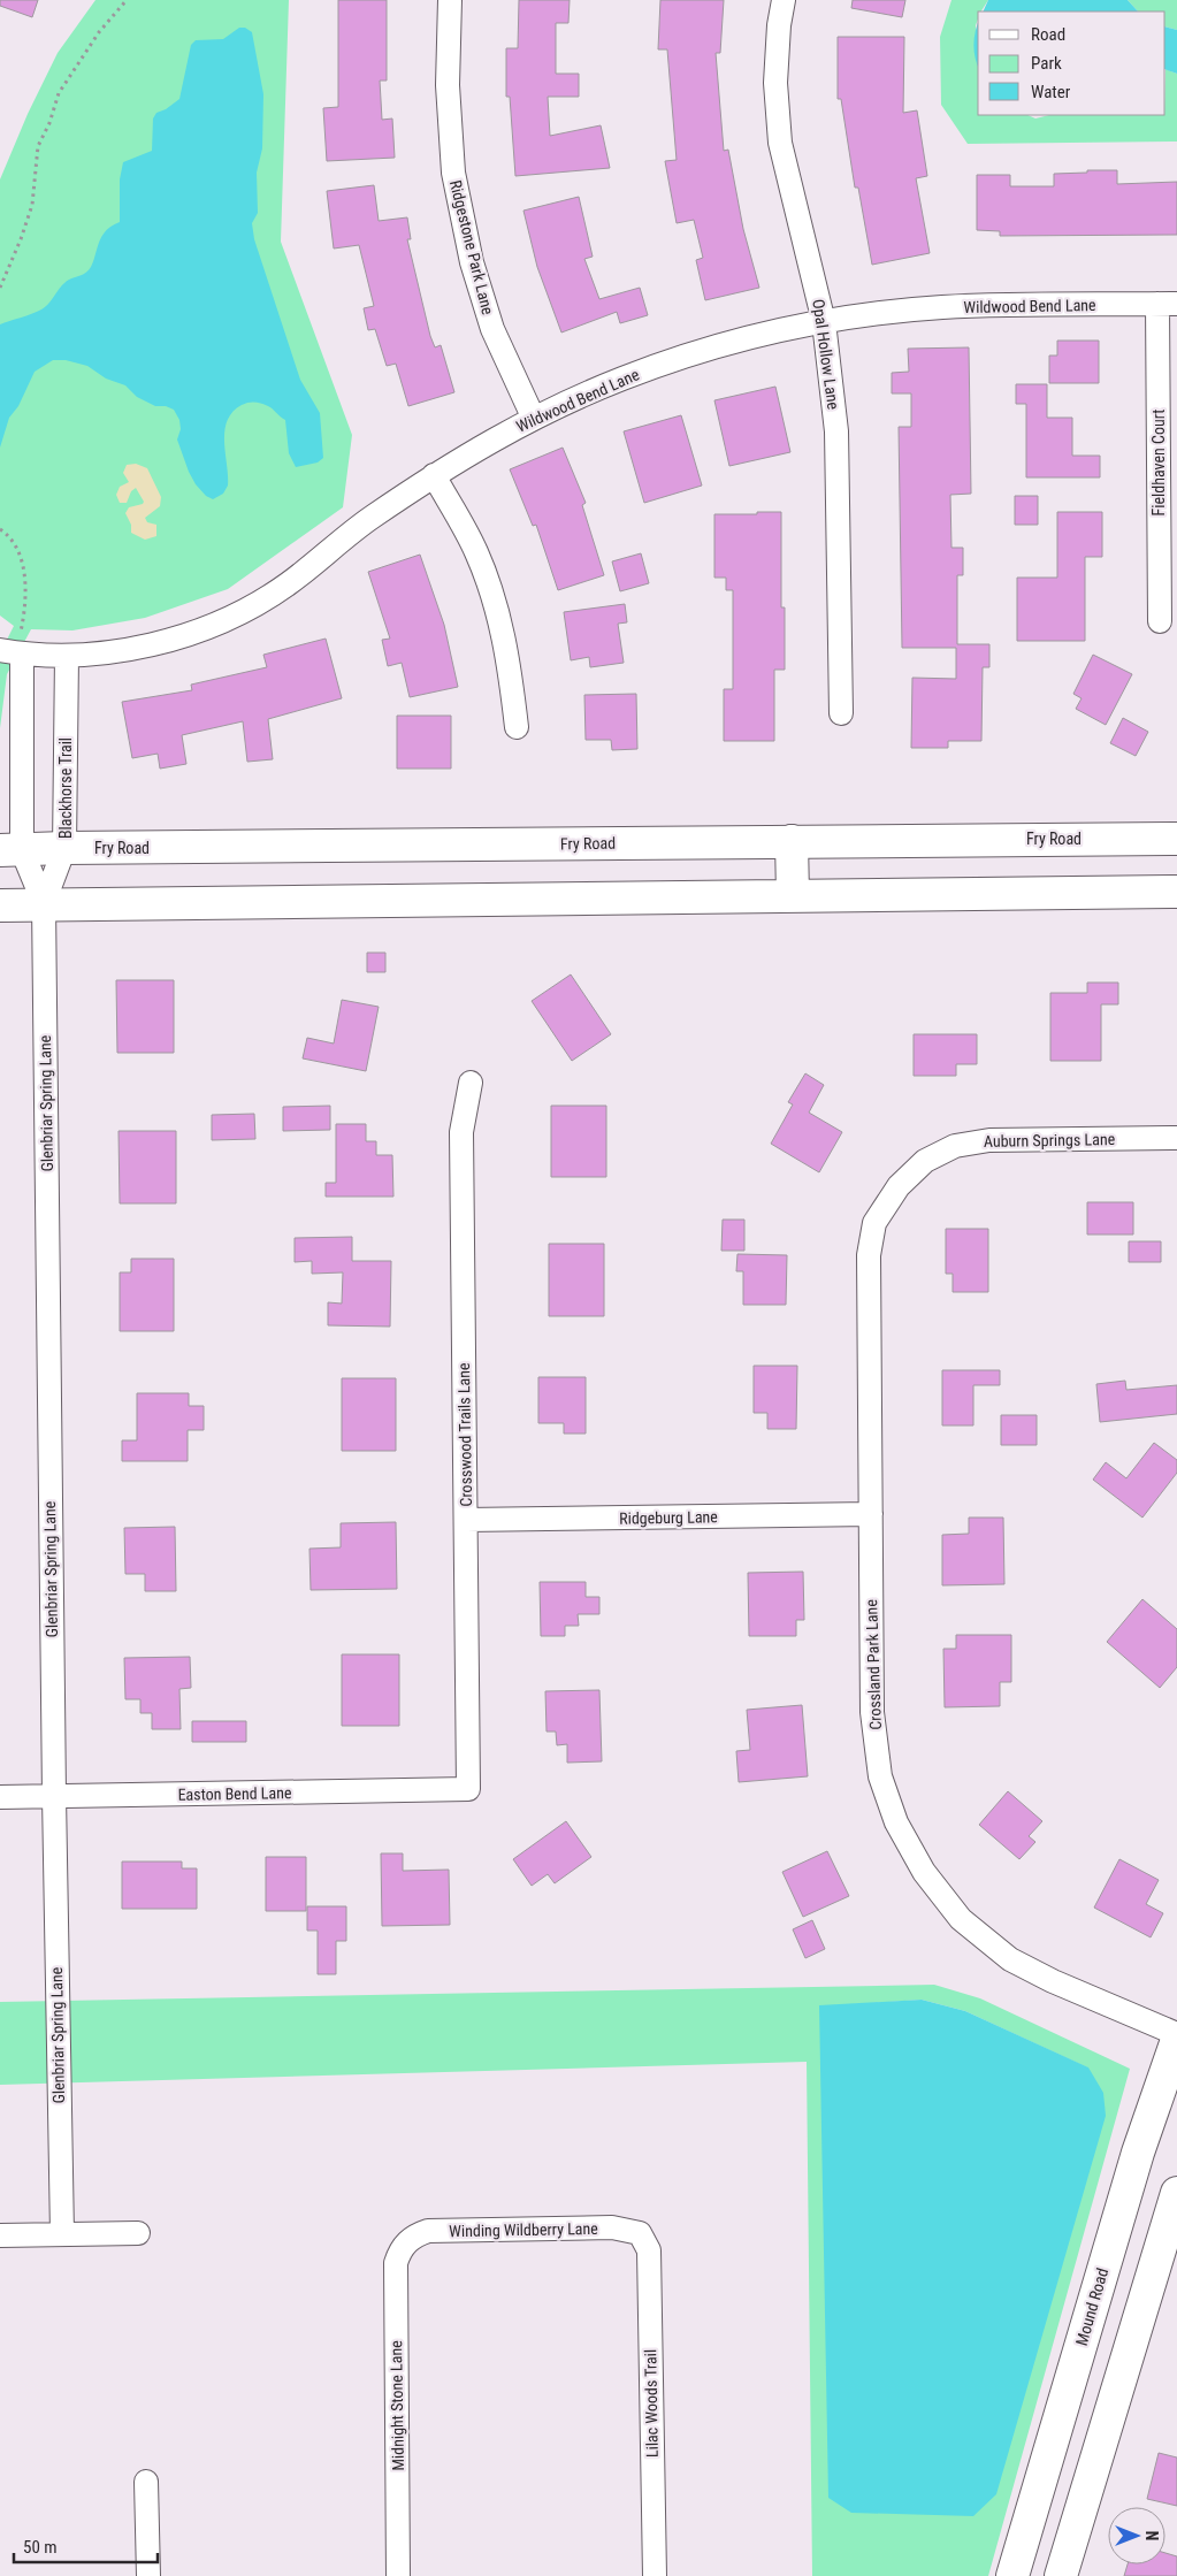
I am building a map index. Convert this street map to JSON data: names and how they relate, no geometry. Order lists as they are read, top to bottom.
{
  "streets": {
    "main road": ["Fry Road", "Mound Road"],
    "street": [
      "Ridgestone Park Lane",
      "Wildwood Bend Lane",
      "Opal Hollow Lane",
      "Fieldhaven Court",
      "Blackhorse Trail",
      "Glenbriar Spring Lane",
      "Auburn Springs Lane",
      "Crosswood Trails Lane",
      "Ridgeburg Lane",
      "Crossland Park Lane",
      "Easton Bend Lane",
      "Winding Wildberry Lane",
      "Lilac Woods Trail",
      "Midnight Stone Lane"
    ]
  },
  "crossings": [
    ["Ridgestone Park Lane", "Wildwood Bend Lane"],
    ["Wildwood Bend Lane", "Opal Hollow Lane"],
    ["Wildwood Bend Lane", "Fieldhaven Court"],
    ["Wildwood Bend Lane", "Blackhorse Trail"],
    ["Blackhorse Trail", "Fry Road"],
    ["Blackhorse Trail", "Glenbriar Spring Lane"],
    ["Glenbriar Spring Lane", "Easton Bend Lane"],
    ["Auburn Springs Lane", "Crossland Park Lane"],
    ["Crosswood Trails Lane", "Ridgeburg Lane"],
    ["Crosswood Trails Lane", "Easton Bend Lane"],
    ["Ridgeburg Lane", "Crossland Park Lane"],
    ["Winding Wildberry Lane", "Lilac Woods Trail"],
    ["Winding Wildberry Lane", "Midnight Stone Lane"]
  ],
  "legend": ["Road", "Park", "Water"],
  "scale_bar": "50 m",
  "north": "right"
}
